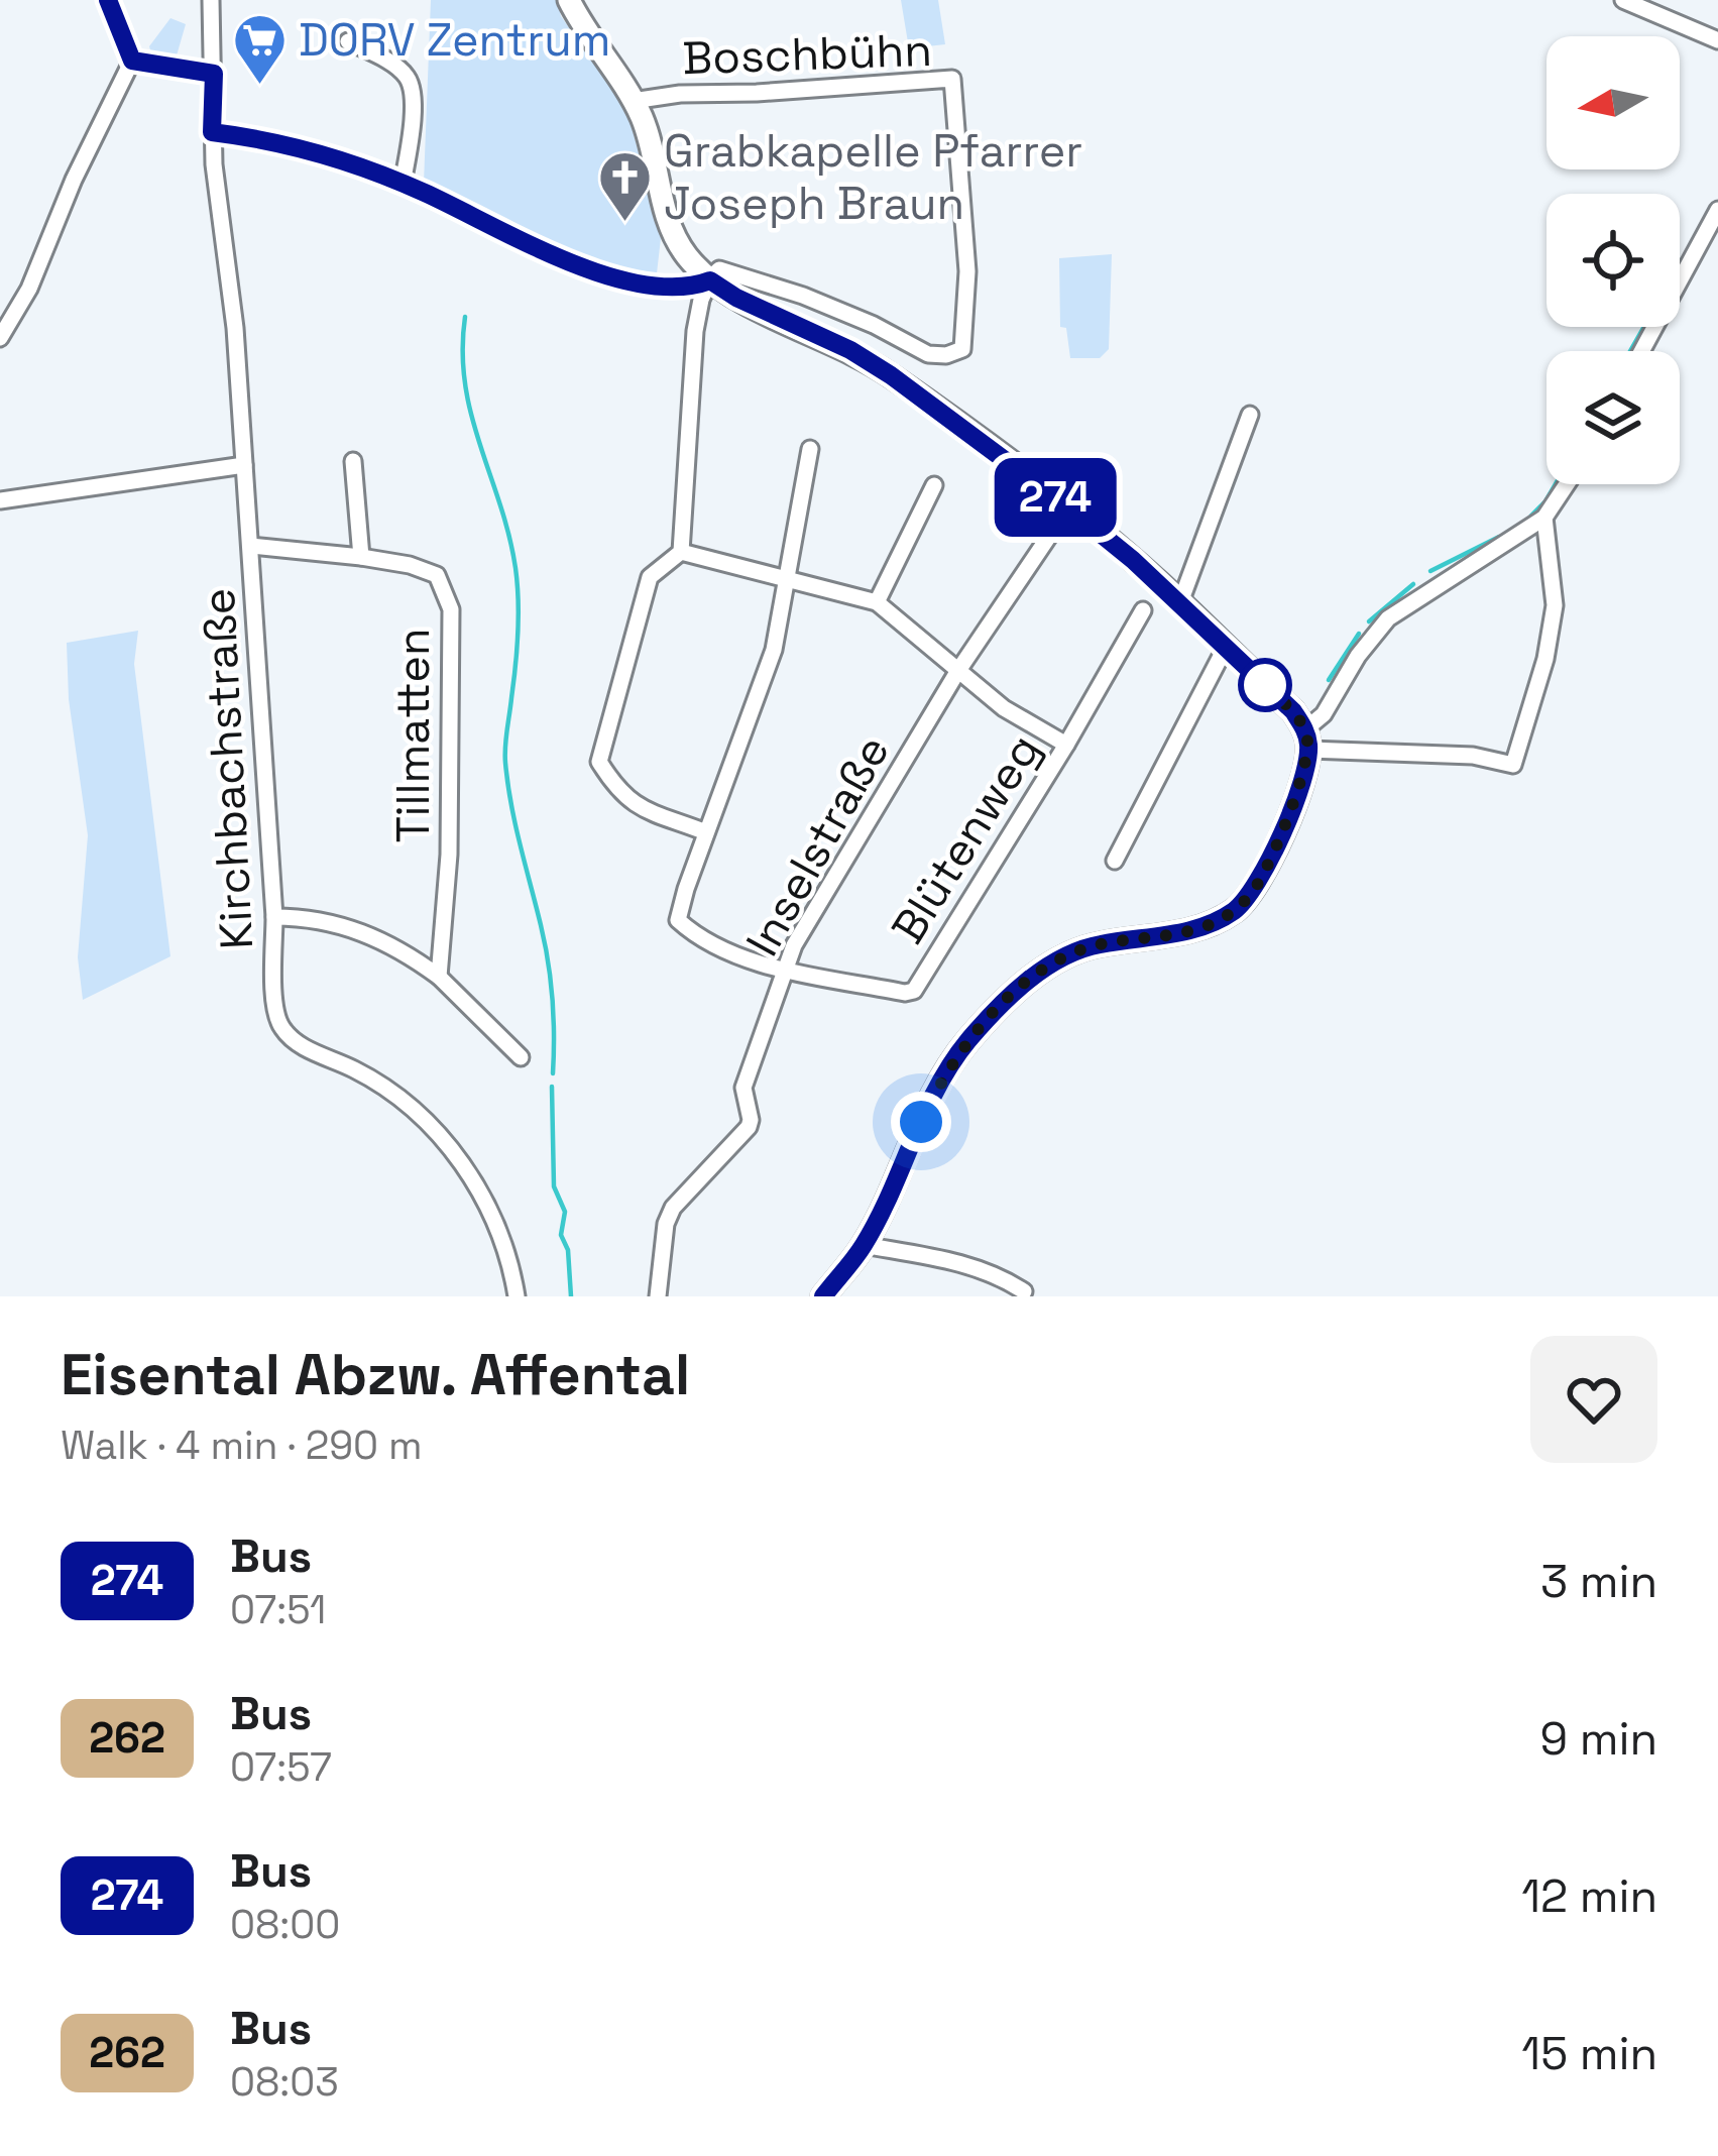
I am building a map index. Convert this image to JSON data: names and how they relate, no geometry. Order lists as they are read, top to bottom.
{
  "streets": {
    "street": [
      "Boschbühn",
      "Tillmatten",
      "Kirchbachstraße",
      "Blütenweg",
      "Inselstraße"
    ]
  },
  "crossings": [
    ["Tillmatten", "Kirchbachstraße"],
    ["Blütenweg", "Inselstraße"]
  ],
  "places": {
    "supermarket": ["DORV Zentrum"],
    "church": ["Grabkapelle Pfarrer Joseph Braun"]
  },
  "lines": ["bus line 274"],
  "north": "left",
  "page": {
    "on_map": "274",
    "heading": ["Eisental Abzw. Affental", "Walk · 4 min · 290 m"],
    "list": [
      {
        "mark": "274",
        "name": "Bus",
        "note": "07:51",
        "value": "3 min"
      },
      {
        "mark": "262",
        "name": "Bus",
        "note": "07:57",
        "value": "9 min"
      },
      {
        "mark": "274",
        "name": "Bus",
        "note": "08:00",
        "value": "12 min"
      },
      {
        "mark": "262",
        "name": "Bus",
        "note": "08:03",
        "value": "15 min"
      }
    ]
  }
}
